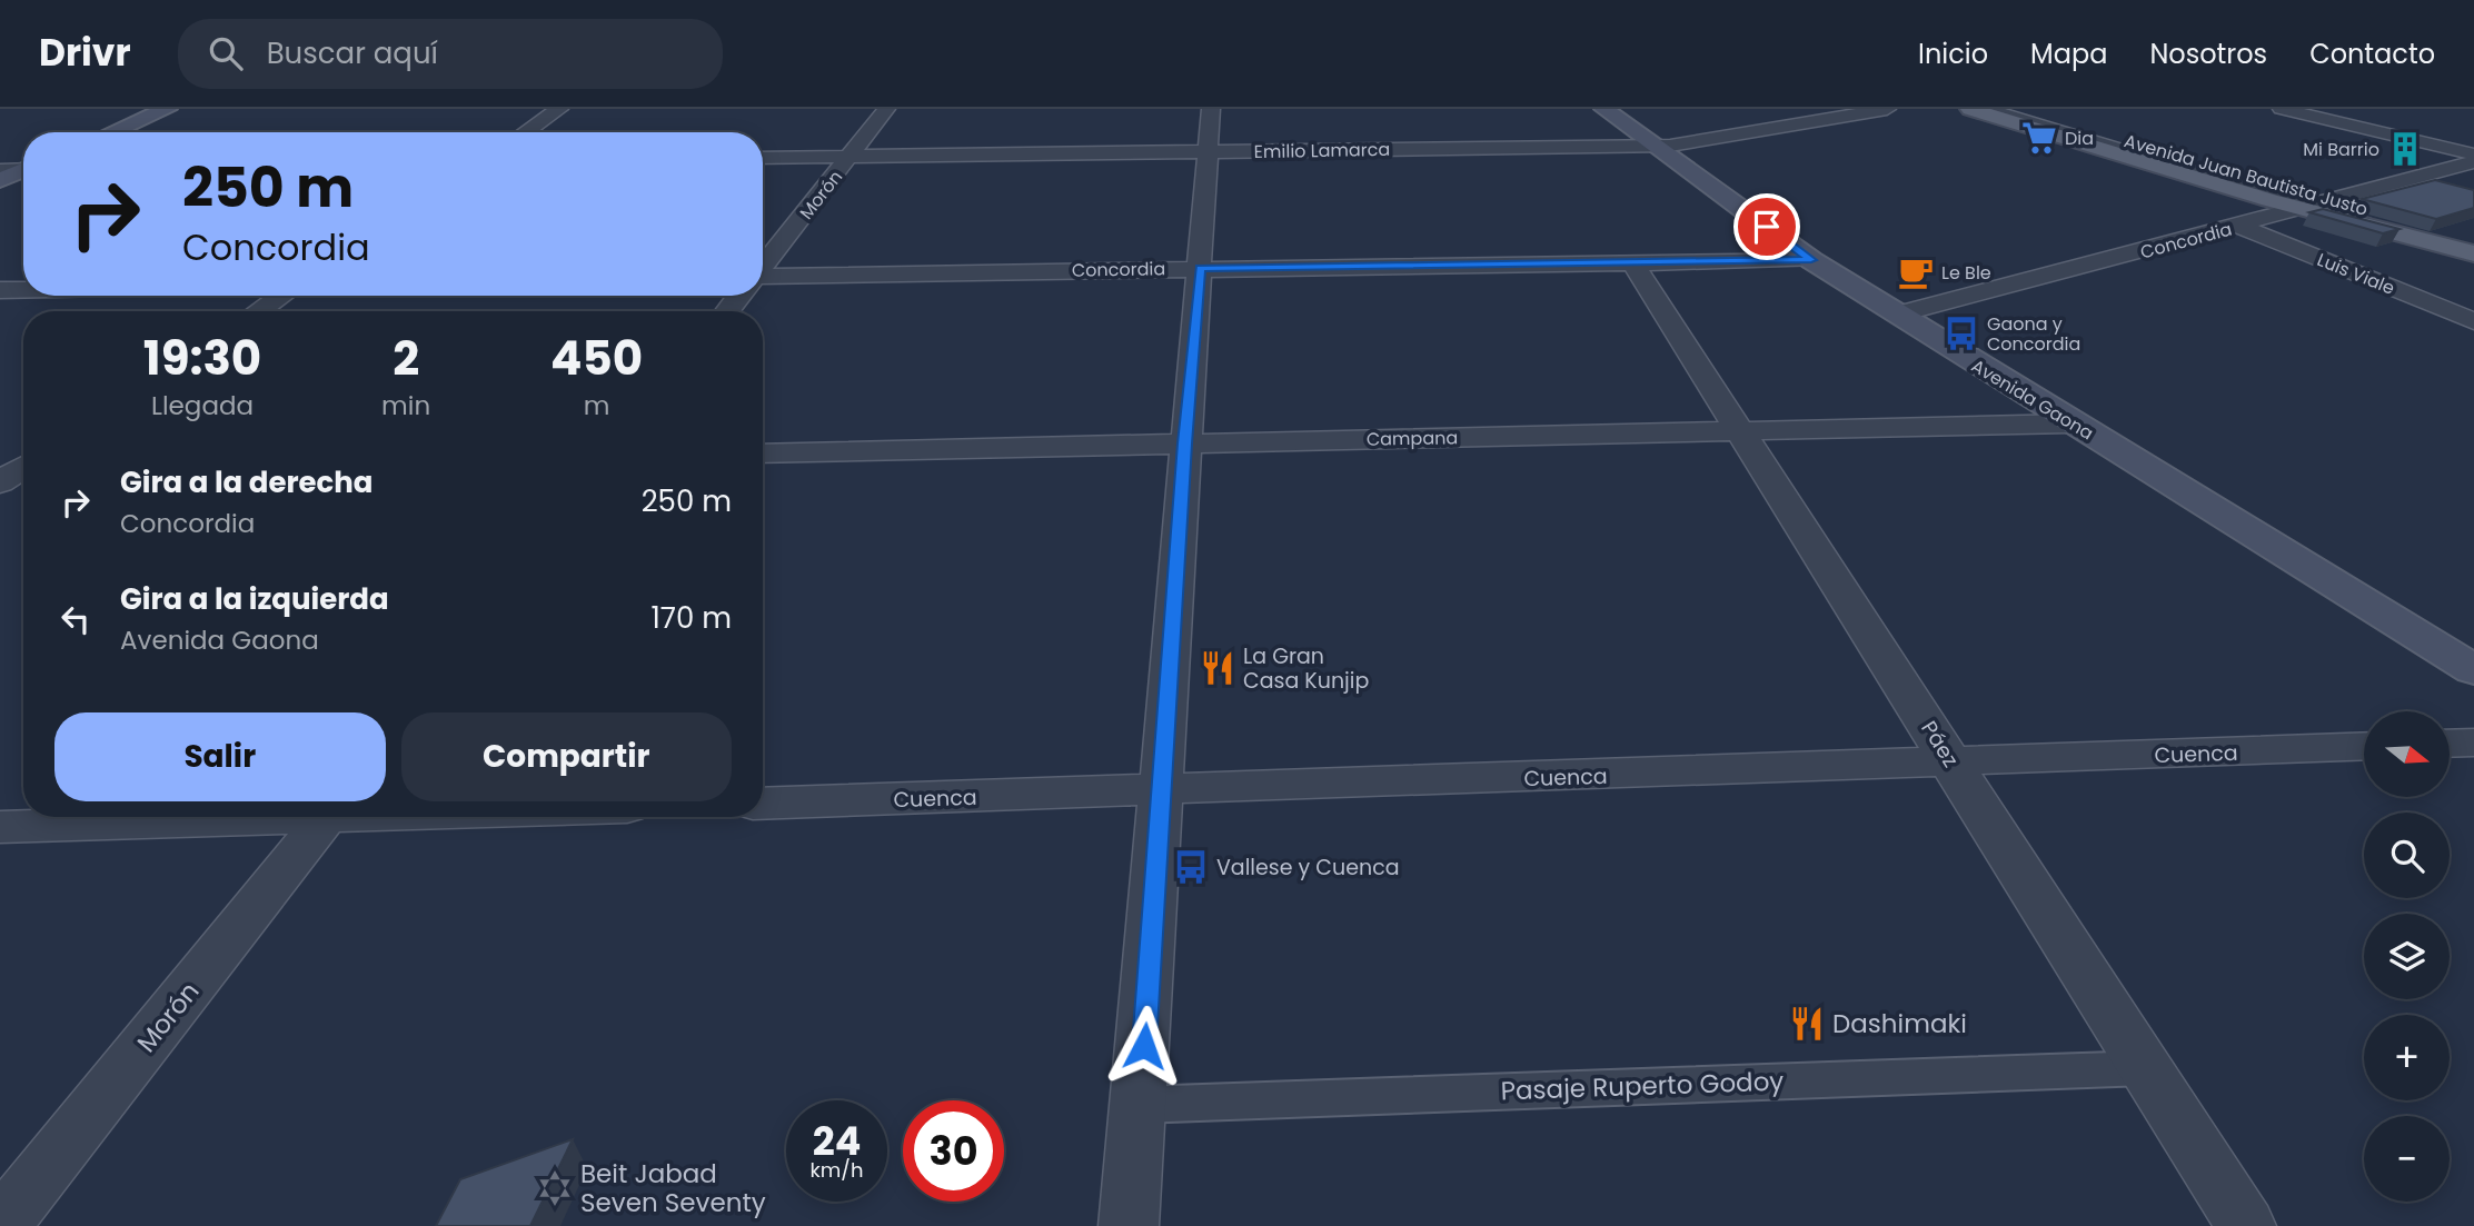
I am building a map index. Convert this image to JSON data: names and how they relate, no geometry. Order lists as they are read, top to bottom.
{
  "streets": {
    "main road": ["Avenida Juan Bautista Justo", "Avenida Gaona"],
    "street": [
      "Emilio Lamarca",
      "Morón",
      "Concordia",
      "Luis Viale",
      "Campana",
      "Páez",
      "Cuenca",
      "Pasaje Ruperto Godoy"
    ]
  },
  "crossings": [
    ["Emilio Lamarca", "Morón"],
    ["Emilio Lamarca", "Avenida Gaona"],
    ["Avenida Juan Bautista Justo", "Concordia"],
    ["Concordia", "Luis Viale"],
    ["Concordia", "Avenida Gaona"],
    ["Concordia", "Páez"],
    ["Avenida Gaona", "Campana"],
    ["Campana", "Páez"],
    ["Páez", "Cuenca"],
    ["Páez", "Pasaje Ruperto Godoy"]
  ],
  "places": {
    "supermarket": ["Dia"],
    "building": ["Mi Barrio"],
    "cafe": ["Le Ble"],
    "bus stop": ["Gaona y Concordia", "Vallese y Cuenca"],
    "restaurant": ["La Gran Casa Kunjip", "Dashimaki"],
    "synagogue": ["Beit Jabad Seven Seventy"]
  },
  "north": "right",
  "page": {
    "header": "Drivr",
    "search": "Buscar aquí",
    "nav": [
      "Inicio",
      "Mapa",
      "Nosotros",
      "Contacto"
    ],
    "turn": ["250 m", "Concordia"],
    "eta": [
      "19:30",
      "Llegada",
      "2",
      "min",
      "450",
      "m"
    ],
    "list": [
      {
        "name": "Gira a la derecha",
        "note": "Concordia",
        "value": "250 m"
      },
      {
        "name": "Gira a la izquierda",
        "note": "Avenida Gaona",
        "value": "170 m"
      }
    ],
    "buttons": ["Salir", "Compartir"],
    "map_buttons": ["+", "−"],
    "speed": "24 km/h",
    "limit": "30"
  }
}
